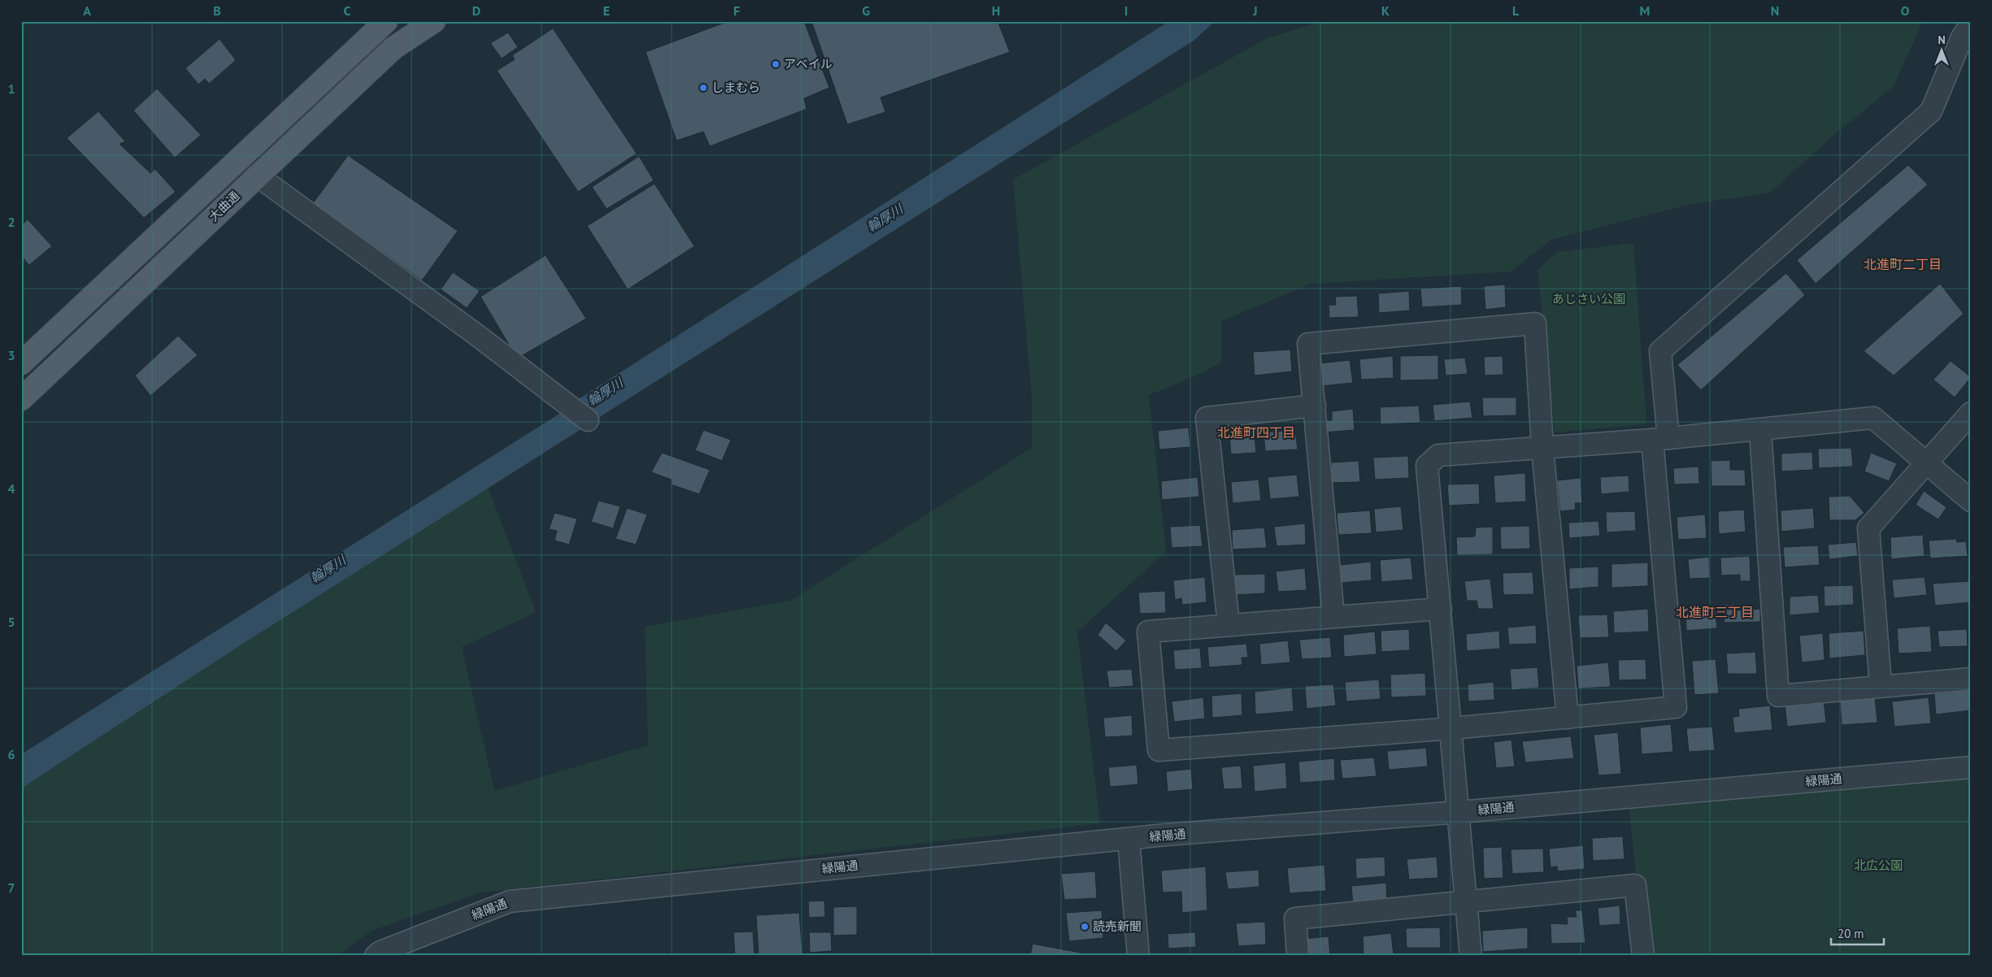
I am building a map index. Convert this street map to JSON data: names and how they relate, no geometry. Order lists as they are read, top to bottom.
{
  "streets": {
    "main road": ["大曲通"],
    "street": ["緑陽通"]
  },
  "districts": ["北進町二丁目", "北進町四丁目", "北進町三丁目"],
  "water": ["輪厚川"],
  "parks": ["あじさい公園", "北広公園"],
  "places": ["アベイル", "しまむら", "読売新聞"],
  "scale_bar": "20 m",
  "north": "top",
  "grid": {
    "columns": [
      "A",
      "B",
      "C",
      "D",
      "E",
      "F",
      "G",
      "H",
      "I",
      "J",
      "K",
      "L",
      "M",
      "N",
      "O"
    ],
    "rows": [
      "1",
      "2",
      "3",
      "4",
      "5",
      "6",
      "7"
    ]
  }
}
